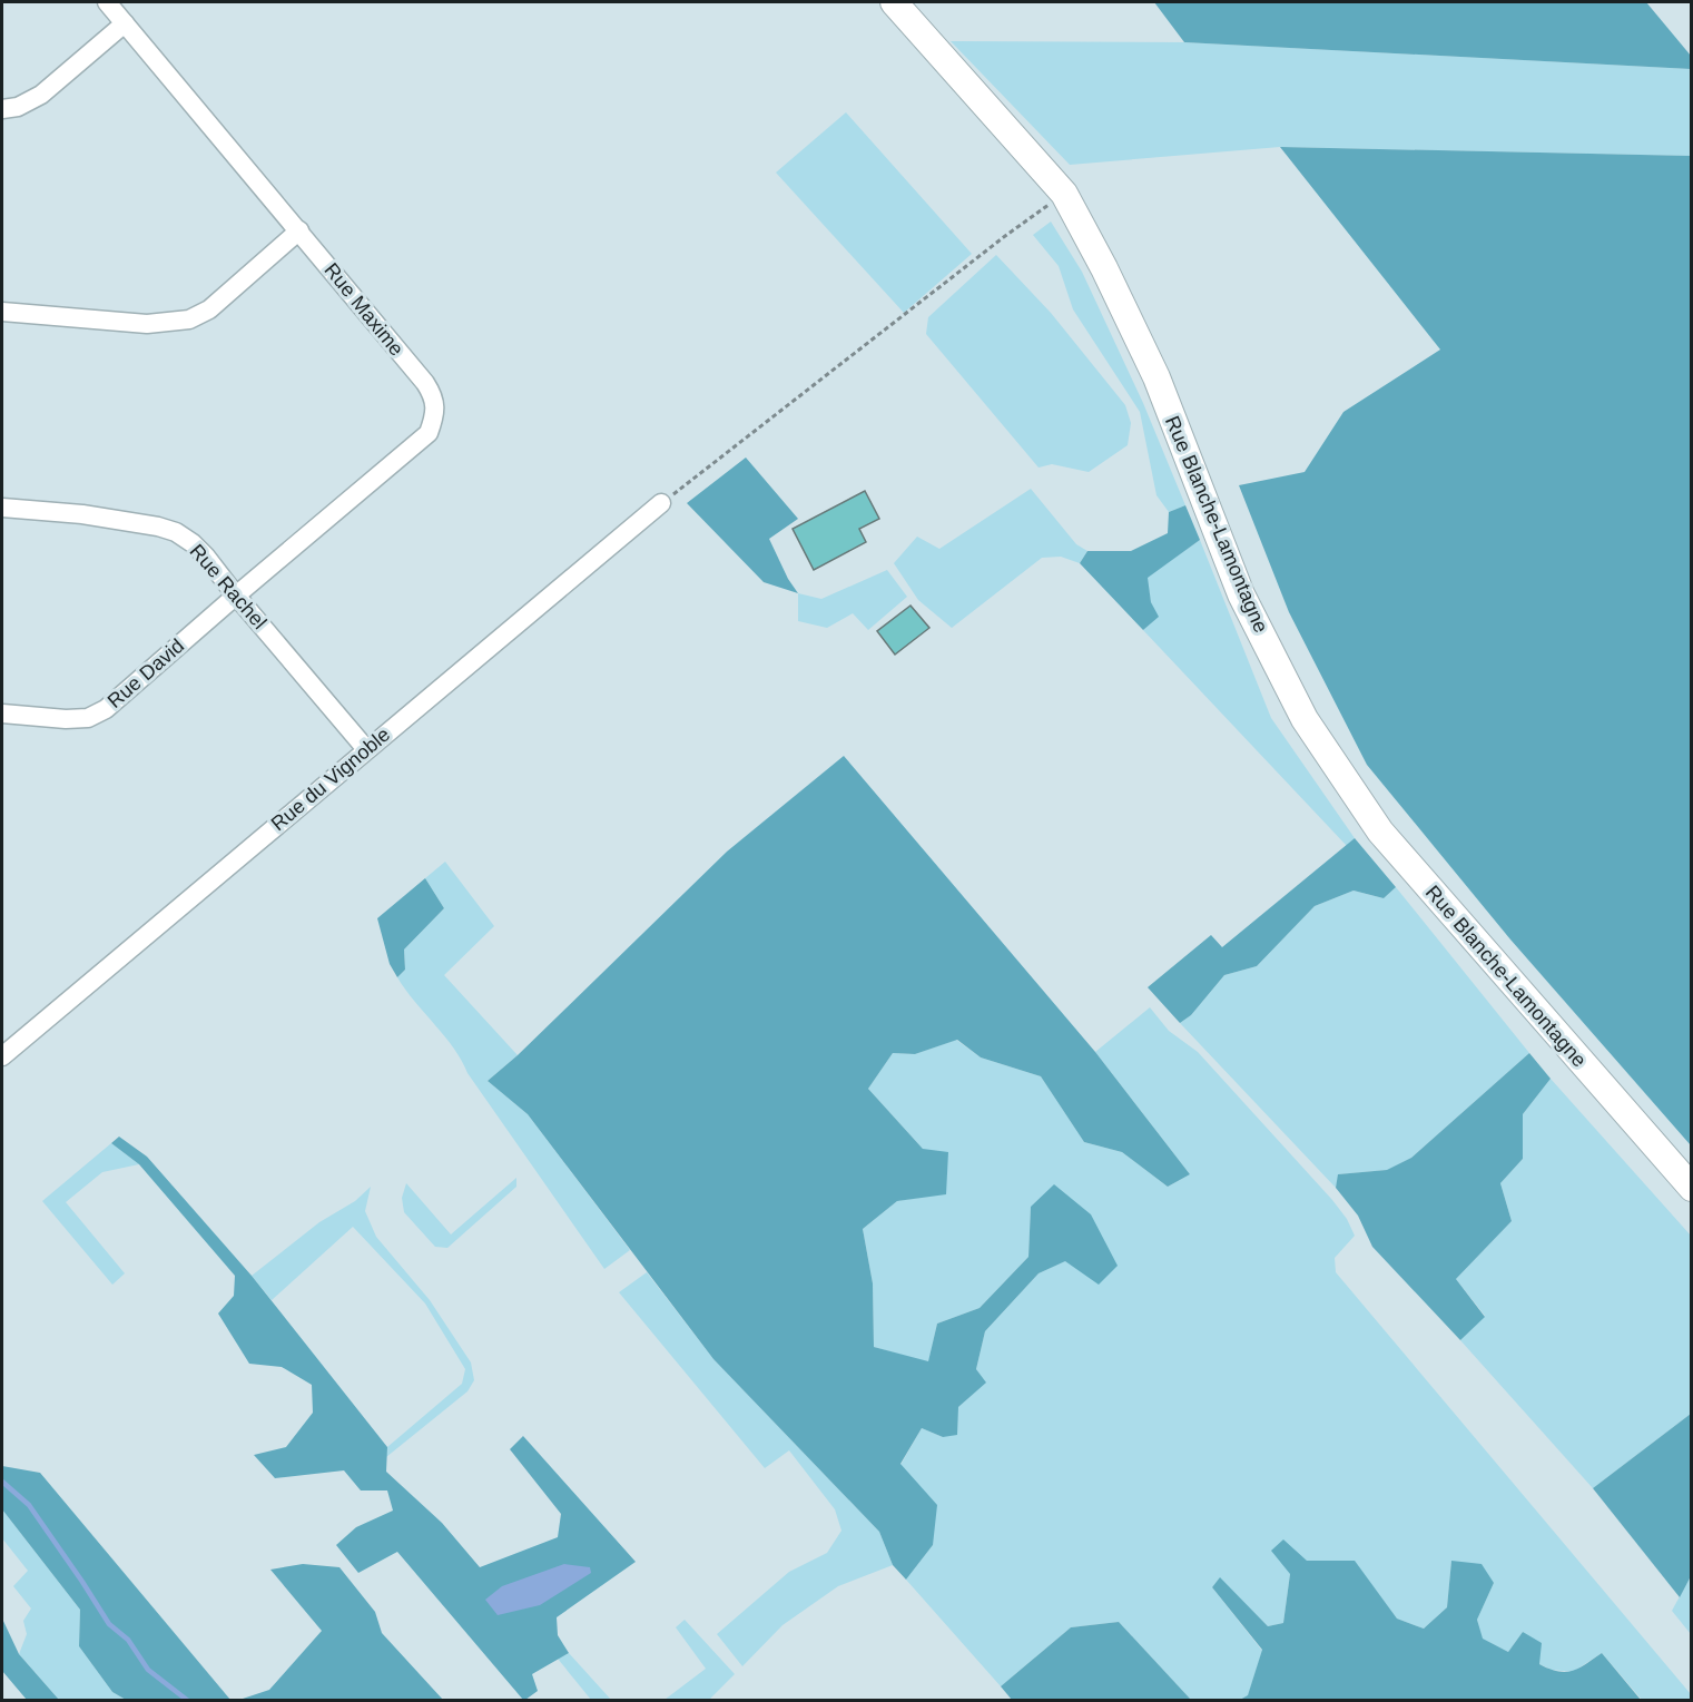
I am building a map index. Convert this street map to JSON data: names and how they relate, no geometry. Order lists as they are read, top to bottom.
{
  "streets": {
    "street": [
      "Rue Maxime",
      "Rue Blanche-Lamontagne",
      "Rue Rachel",
      "Rue David",
      "Rue du Vignoble"
    ]
  },
  "crossings": [
    ["Rue Maxime", "Rue Rachel"],
    ["Rue Maxime", "Rue David"],
    ["Rue Rachel", "Rue David"],
    ["Rue Rachel", "Rue du Vignoble"]
  ]
}
